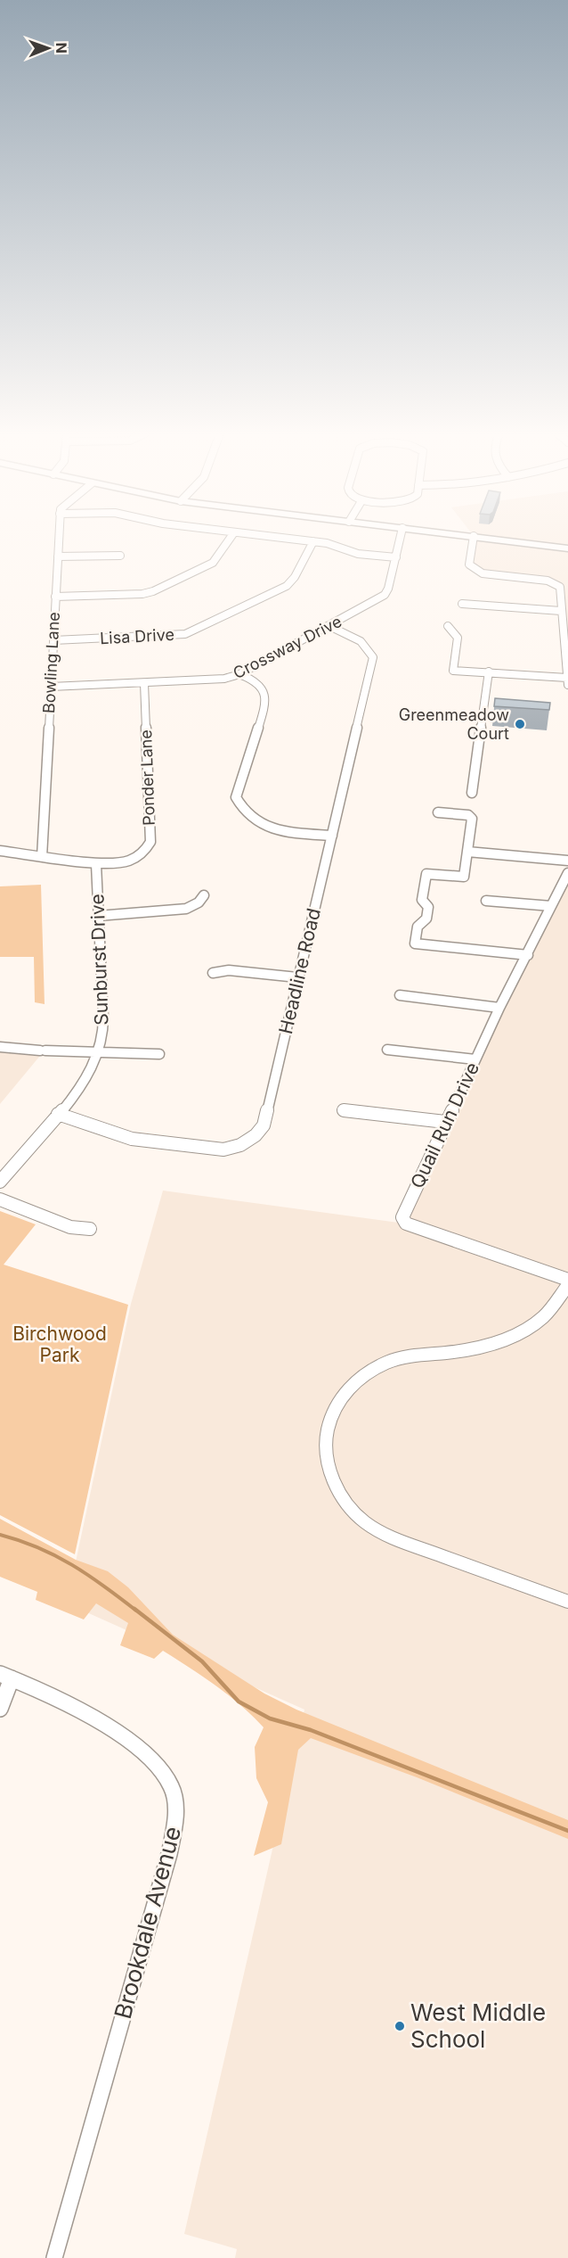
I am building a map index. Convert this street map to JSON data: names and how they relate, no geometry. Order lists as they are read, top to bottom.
{
  "streets": {
    "street": [
      "Lisa Drive",
      "Crossway Drive",
      "Bowling Lane",
      "Ponder Lane",
      "Sunburst Drive",
      "Headline Road",
      "Quail Run Drive",
      "Brookdale Avenue"
    ]
  },
  "crossings": [
    ["Lisa Drive", "Bowling Lane"],
    ["Crossway Drive", "Bowling Lane"],
    ["Crossway Drive", "Ponder Lane"],
    ["Crossway Drive", "Headline Road"],
    ["Bowling Lane", "Ponder Lane"],
    ["Ponder Lane", "Sunburst Drive"],
    ["Sunburst Drive", "Headline Road"]
  ],
  "parks": ["Birchwood Park"],
  "places": ["Greenmeadow Court", "West Middle School"],
  "north": "right"
}
